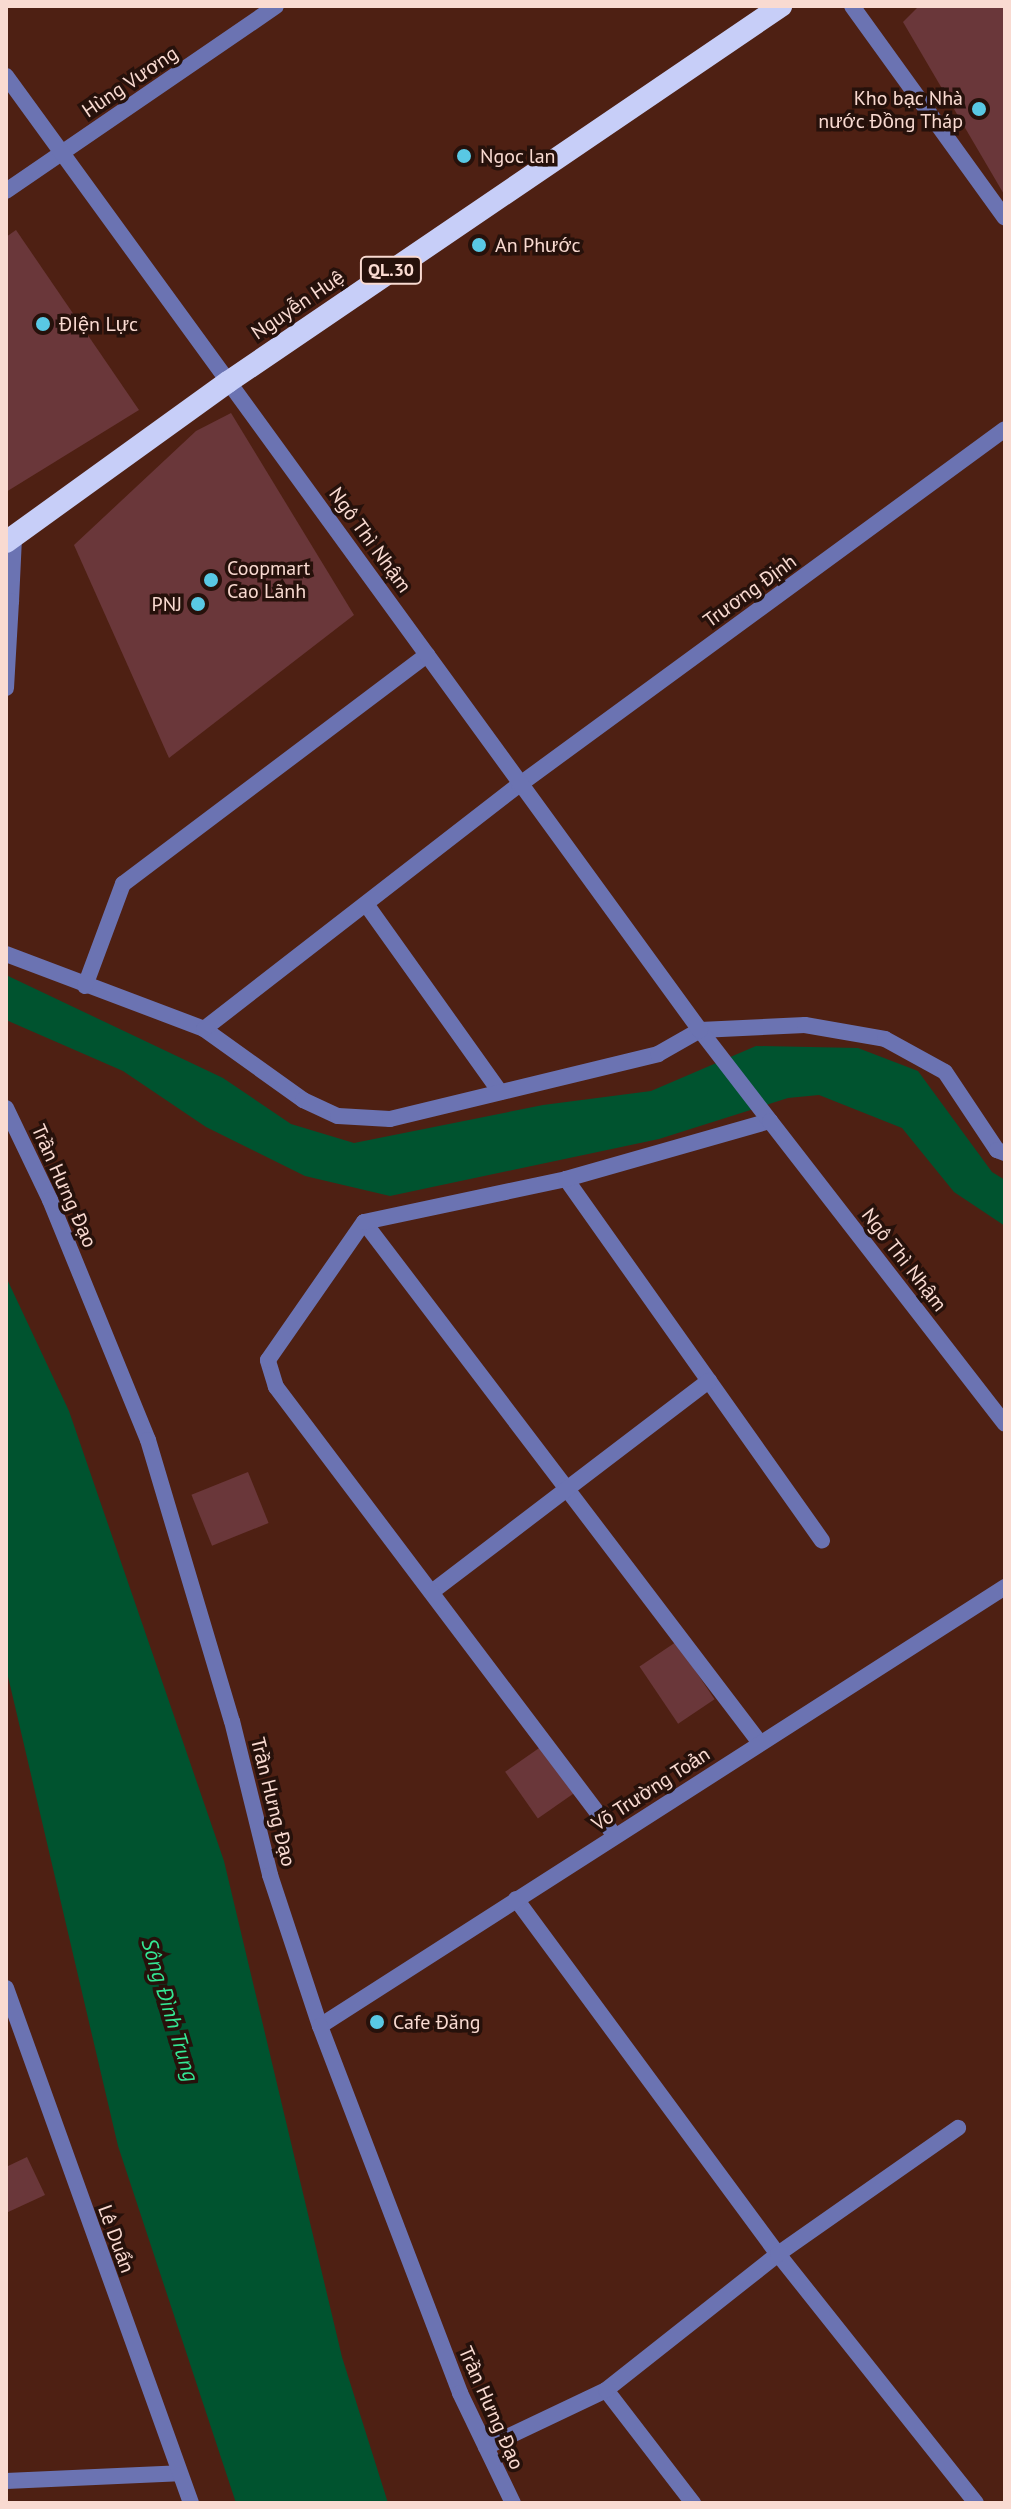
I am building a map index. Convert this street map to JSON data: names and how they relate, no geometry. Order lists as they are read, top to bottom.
{
  "streets": {
    "highway": ["QL.30", "Nguyễn Huệ"],
    "street": [
      "Hùng Vương",
      "Ngô Thì Nhậm",
      "Trương Định",
      "Trần Hưng Đạo",
      "Võ Trường Toản",
      "Lê Duẩn"
    ]
  },
  "crossings": [
    ["Hùng Vương", "Ngô Thì Nhậm"],
    ["Nguyễn Huệ", "Ngô Thì Nhậm"],
    ["Ngô Thì Nhậm", "Trương Định"],
    ["Trần Hưng Đạo", "Võ Trường Toản"]
  ],
  "water": ["Sông Đình Trung"],
  "places": [
    "Kho bạc Nhà nước Đồng Tháp",
    "Ngoc lan",
    "An Phước",
    "ĐIện Lực",
    "Coopmart Cao Lãnh",
    "PNJ",
    "Cafe Đăng"
  ]
}
